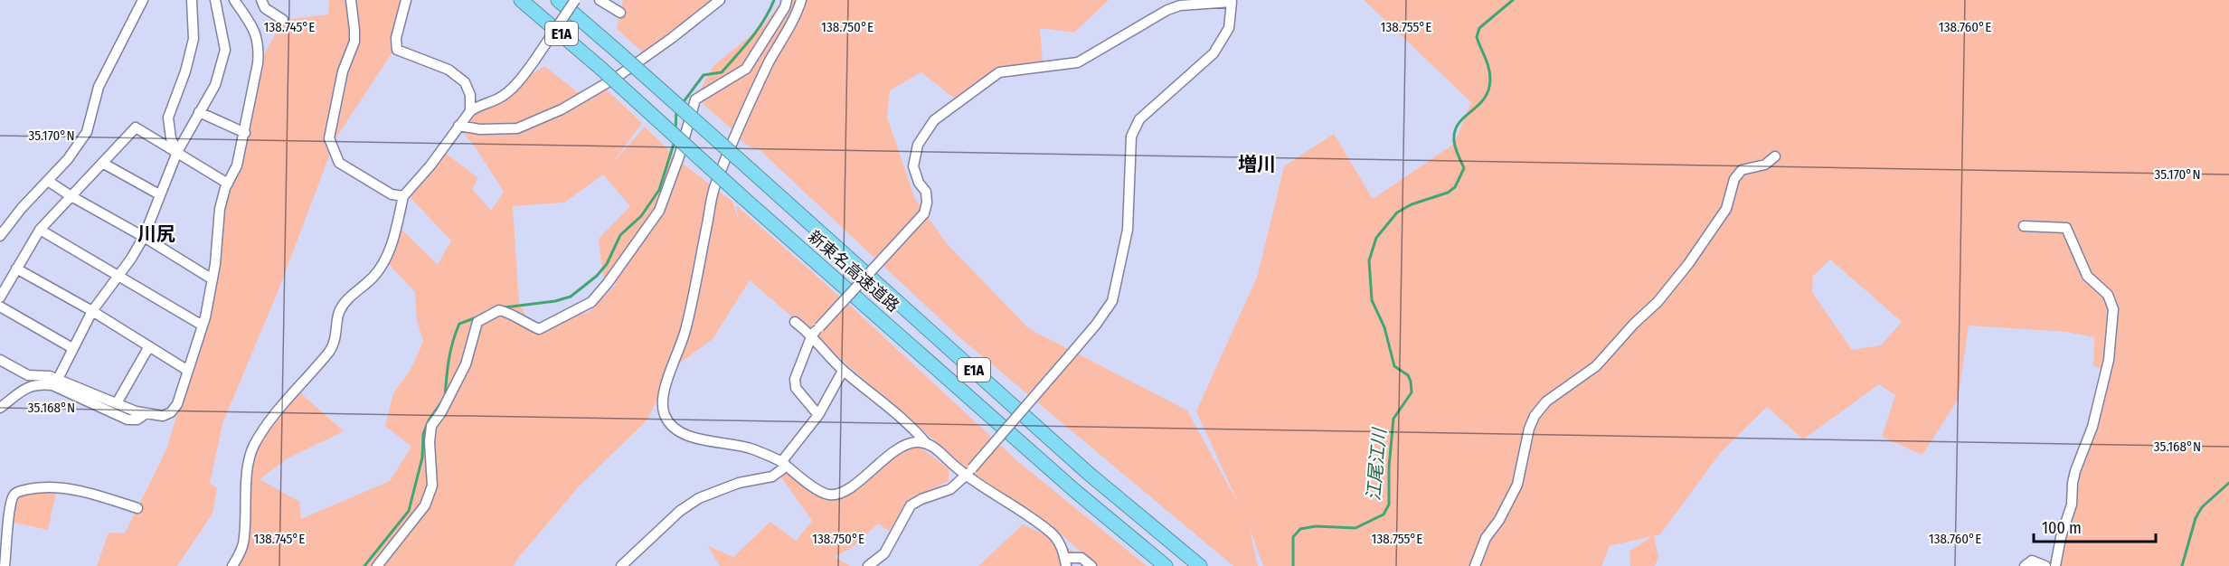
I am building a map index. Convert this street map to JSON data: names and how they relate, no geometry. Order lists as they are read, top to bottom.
{
  "streets": {
    "highway": ["E1A", "新東名高速道路"]
  },
  "districts": ["増川", "川尻"],
  "water": ["江尾江川"],
  "scale_bar": "100 m",
  "coordinates": [
    "138.745°E",
    "138.750°E",
    "138.755°E",
    "138.760°E",
    "35.170°N",
    "35.168°N"
  ]
}
